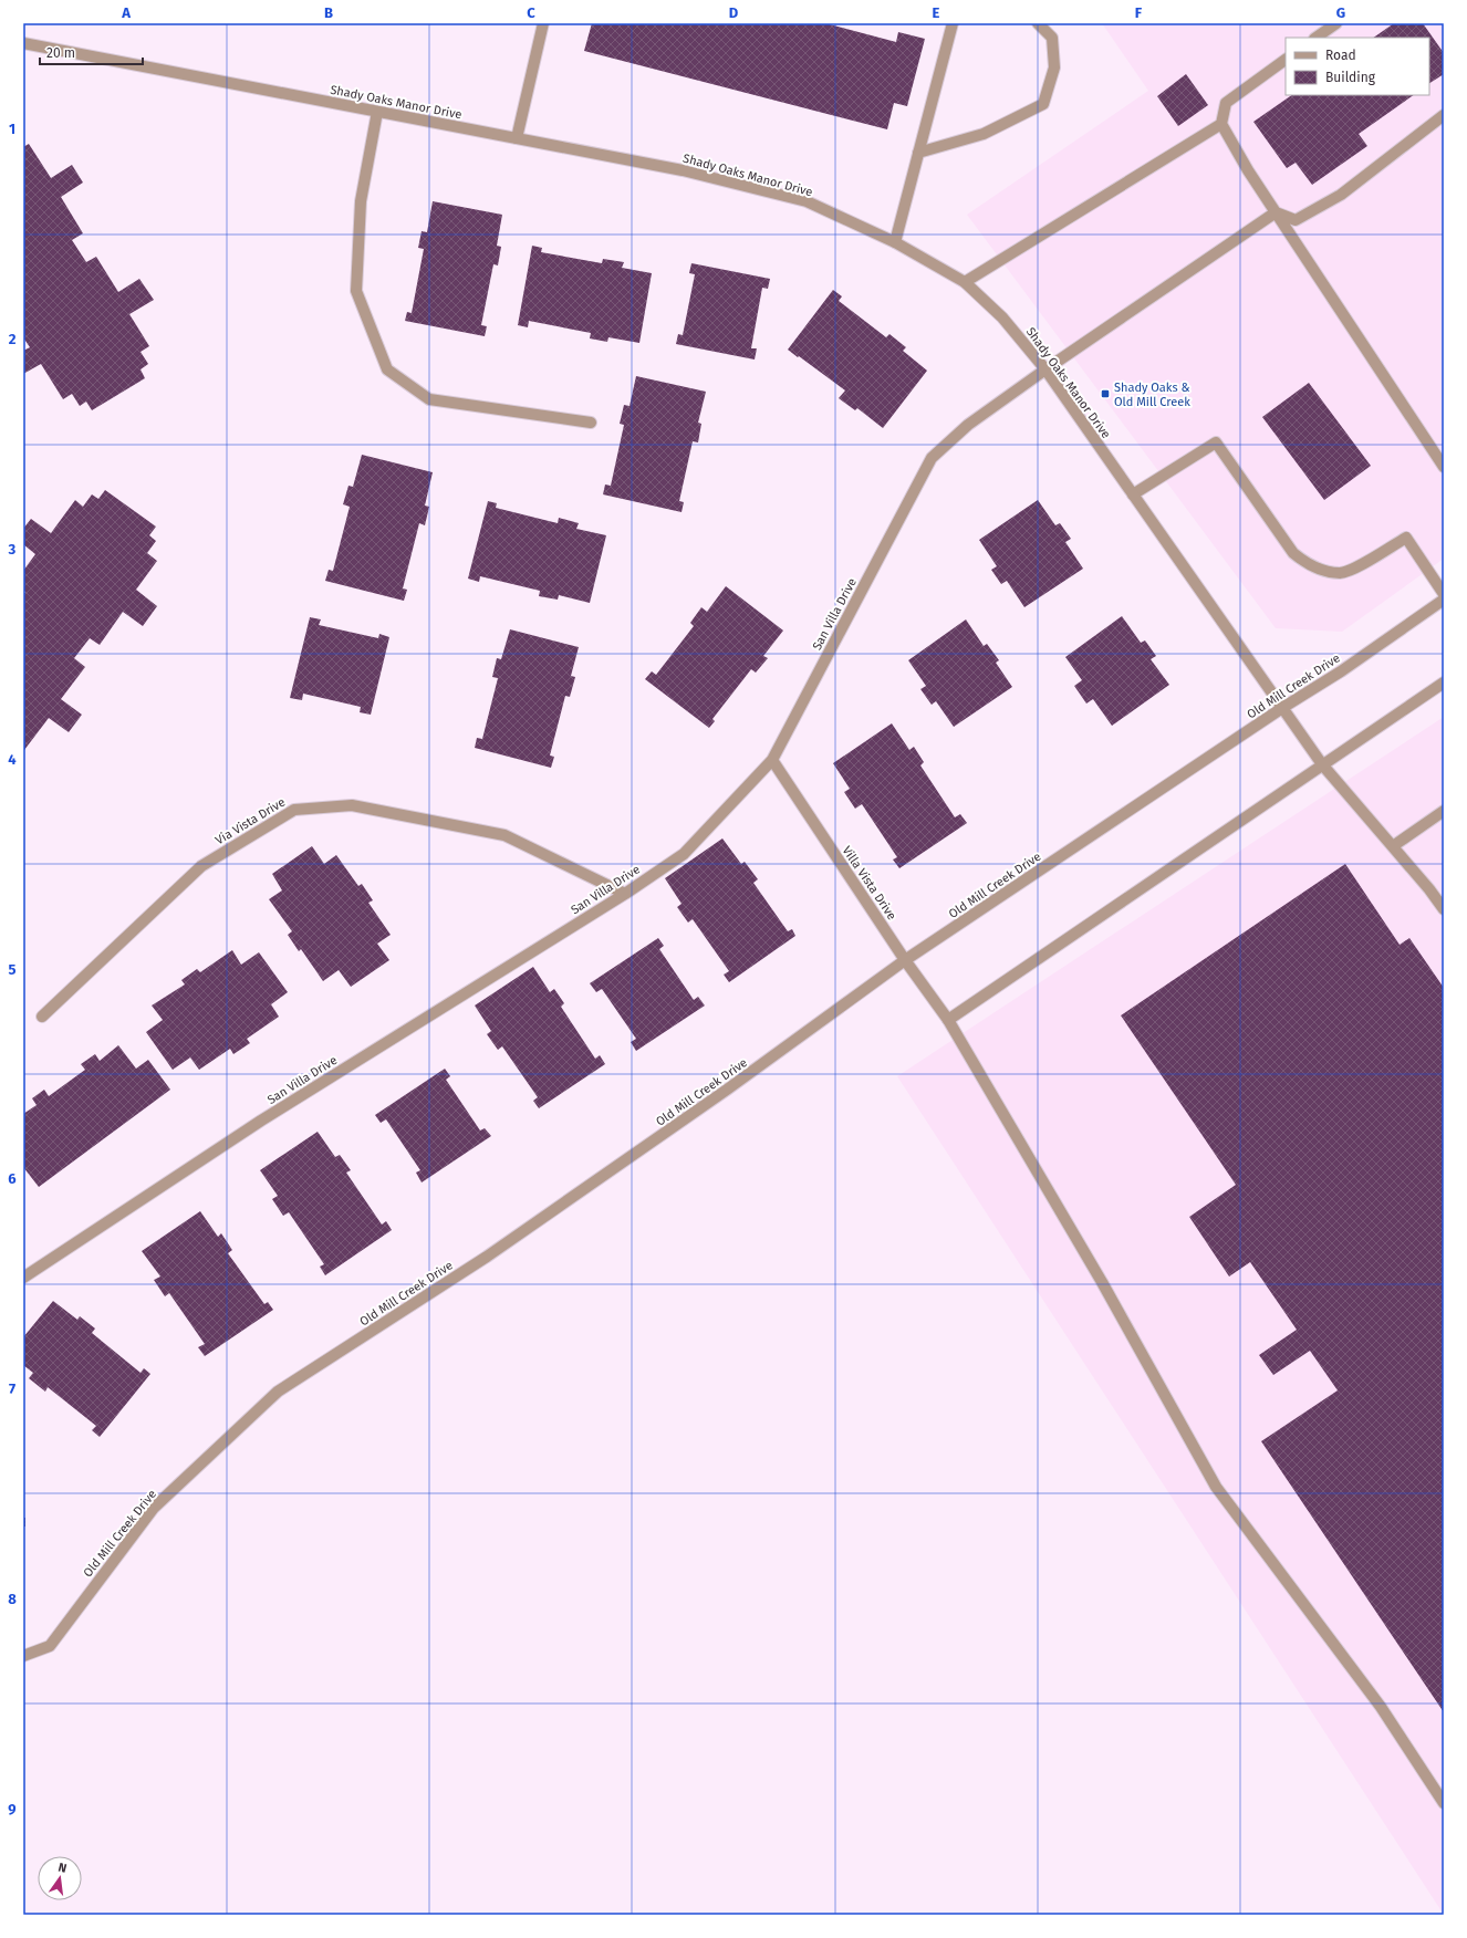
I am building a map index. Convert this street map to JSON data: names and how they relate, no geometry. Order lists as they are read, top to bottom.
{
  "streets": {
    "street": [
      "Shady Oaks Manor Drive",
      "San Villa Drive",
      "Old Mill Creek Drive",
      "Via Vista Drive",
      "Villa Vista Drive"
    ]
  },
  "crossings": [
    ["Shady Oaks Manor Drive", "San Villa Drive"],
    ["Shady Oaks Manor Drive", "Old Mill Creek Drive"],
    ["San Villa Drive", "Via Vista Drive"],
    ["San Villa Drive", "Villa Vista Drive"],
    ["Old Mill Creek Drive", "Villa Vista Drive"]
  ],
  "places": {
    "transit": ["Shady Oaks & Old Mill Creek"]
  },
  "legend": ["Road", "Building"],
  "scale_bar": "20 m",
  "north": "top",
  "grid": {
    "columns": [
      "A",
      "B",
      "C",
      "D",
      "E",
      "F",
      "G"
    ],
    "rows": [
      "1",
      "2",
      "3",
      "4",
      "5",
      "6",
      "7",
      "8",
      "9"
    ]
  }
}
